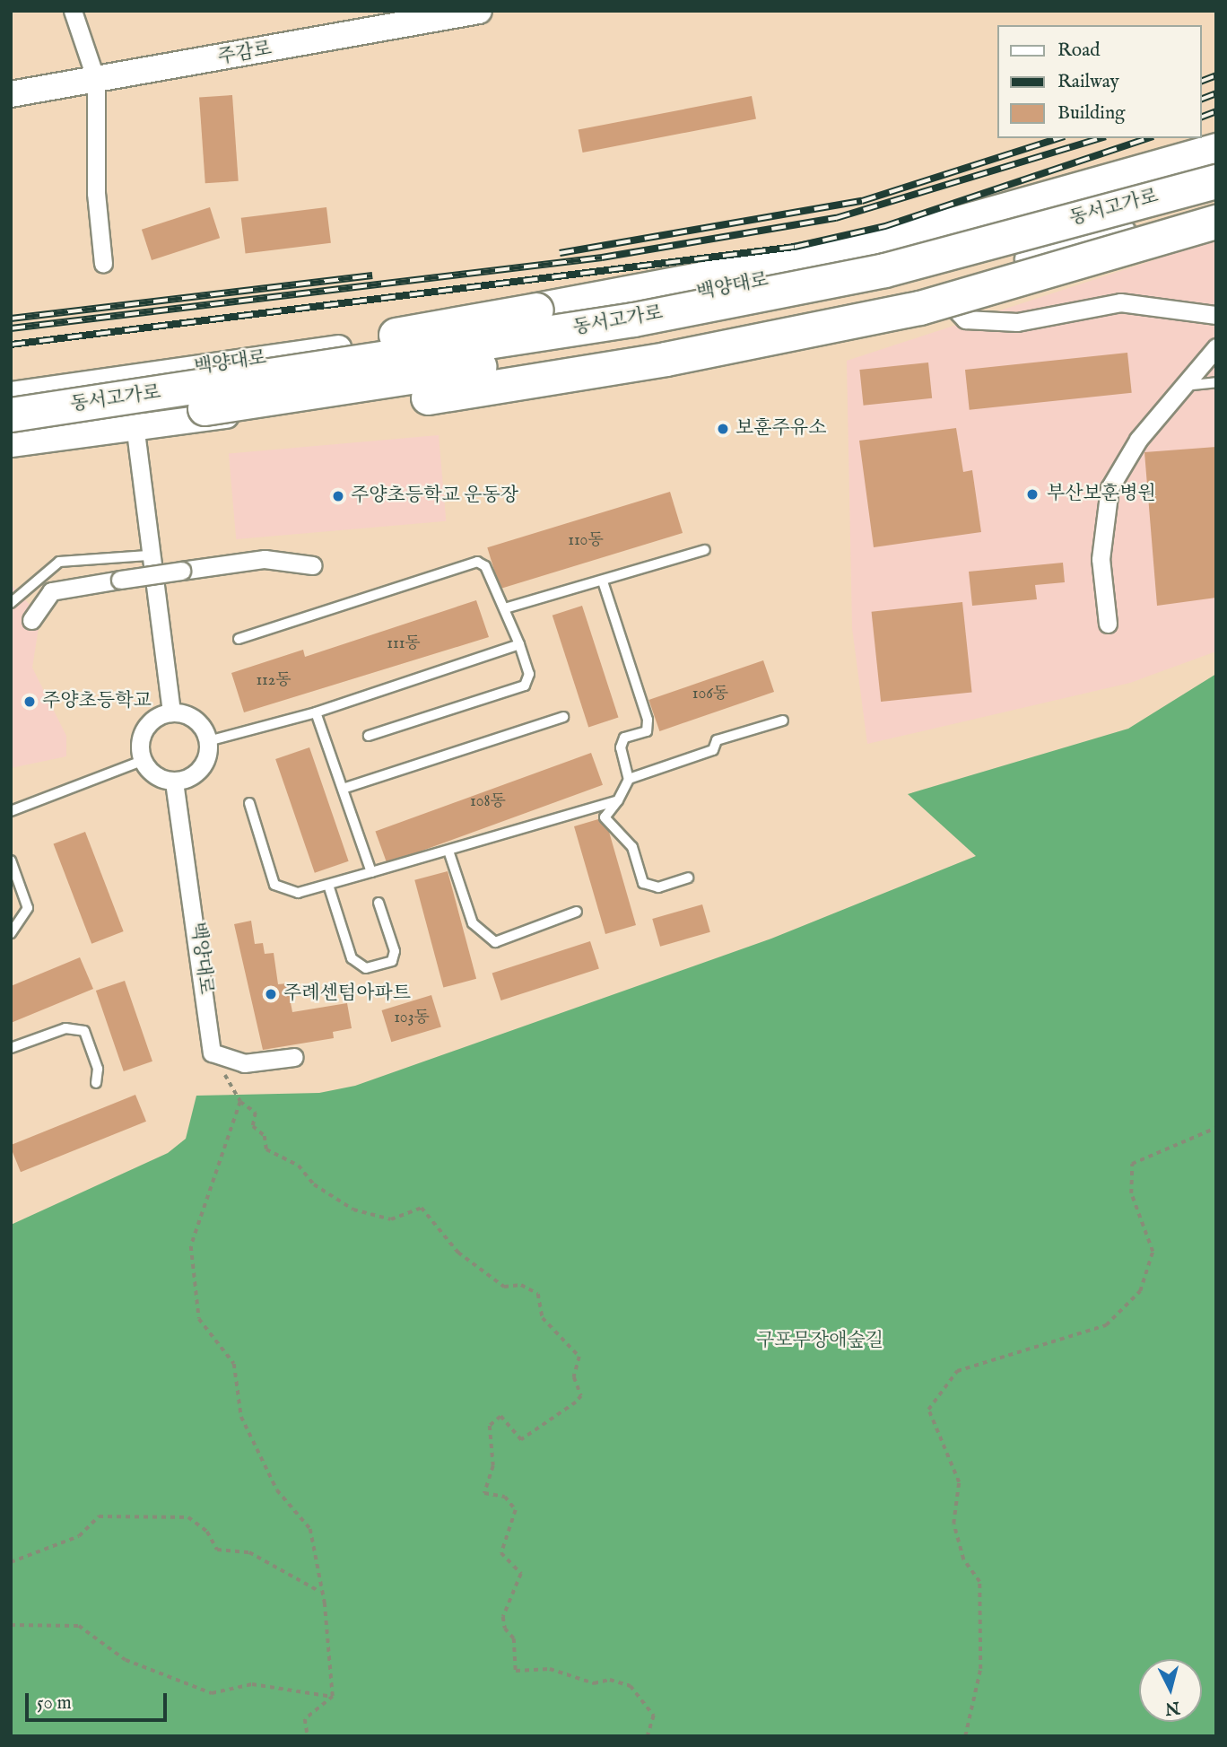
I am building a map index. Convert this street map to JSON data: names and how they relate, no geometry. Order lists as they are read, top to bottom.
{
  "streets": {
    "highway": ["동서고가로"],
    "main road": ["주감로", "백양대로"]
  },
  "parks": ["구포무장애숲길"],
  "places": [
    "보훈주유소",
    "부산보훈병원",
    "주양초등학교 운동장",
    "주양초등학교",
    "주례센텀아파트"
  ],
  "house_numbers": [
    "110동",
    "111동",
    "112동",
    "106동",
    "108동",
    "103동"
  ],
  "legend": ["Road", "Railway", "Building"],
  "scale_bar": "50 m",
  "north": "bottom"
}
